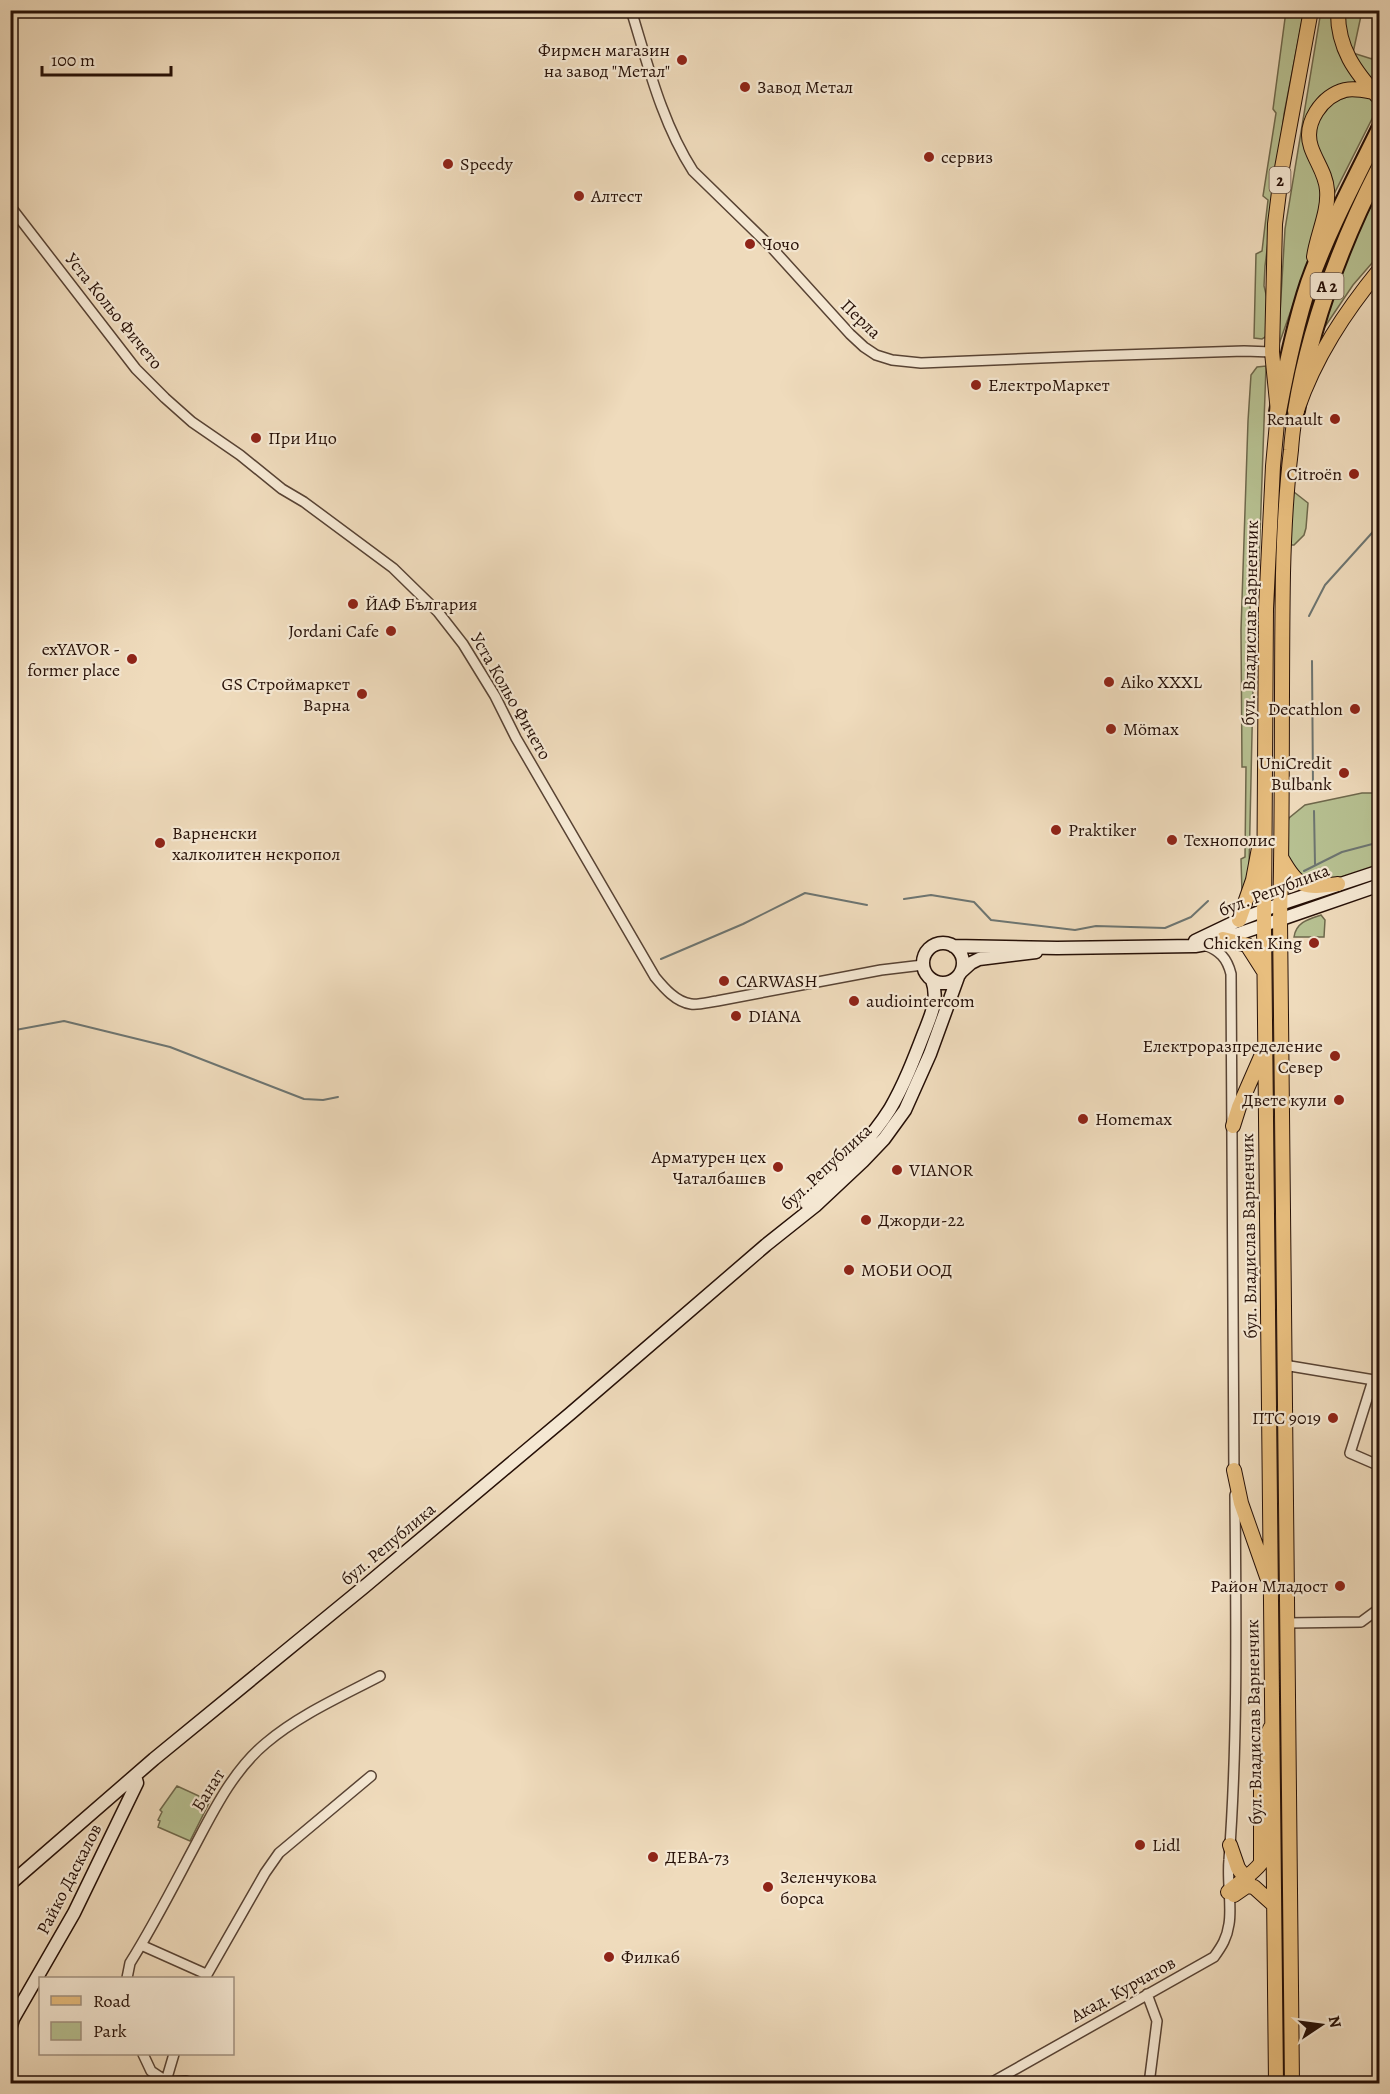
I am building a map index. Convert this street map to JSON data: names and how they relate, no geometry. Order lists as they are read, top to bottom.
{
  "streets": {
    "highway": ["A 2"],
    "main road": ["2", "бул. Владислав Варненчик"],
    "street": [
      "Уста Кольо Фичето",
      "Перла",
      "бул. Република",
      "Банат",
      "Райко Даскалов",
      "Акад. Курчатов"
    ]
  },
  "crossings": [
    ["2", "Перла"],
    ["2", "бул. Владислав Варненчик"],
    ["A 2", "бул. Владислав Варненчик"],
    ["Уста Кольо Фичето", "бул. Република"],
    ["Перла", "бул. Владислав Варненчик"],
    ["бул. Владислав Варненчик", "бул. Република"],
    ["бул. Република", "Райко Даскалов"],
    ["бул. Република", "Акад. Курчатов"]
  ],
  "places": [
    "Фирмен магазин на завод \"Метал\"",
    "Завод Метал",
    "сервиз",
    "Speedy",
    "Алтест",
    "Чочо",
    "ЕлектроМаркет",
    "Renault",
    "При Ицо",
    "Citroën",
    "ЙАФ България",
    "Jordani Cafe",
    "exYAVOR - former place",
    "Aiko XXXL",
    "GS Строймаркет Варна",
    "Decathlon",
    "Mömax",
    "UniCredit Bulbank",
    "Praktiker",
    "Технополис",
    "Варненски халколитен некропол",
    "Chicken King",
    "CARWASH",
    "audiointercom",
    "DIANA",
    "Електроразпределение Север",
    "Двете кули",
    "Homemax",
    "Арматурен цех Чаталбашев",
    "VIANOR",
    "Джорди-22",
    "МОБИ ООД",
    "ПТС 9019",
    "Район Младост",
    "Lidl",
    "ДЕВА-73",
    "Зеленчукова борса",
    "Филкаб"
  ],
  "legend": ["Road", "Park"],
  "scale_bar": "100 m",
  "north": "right"
}
